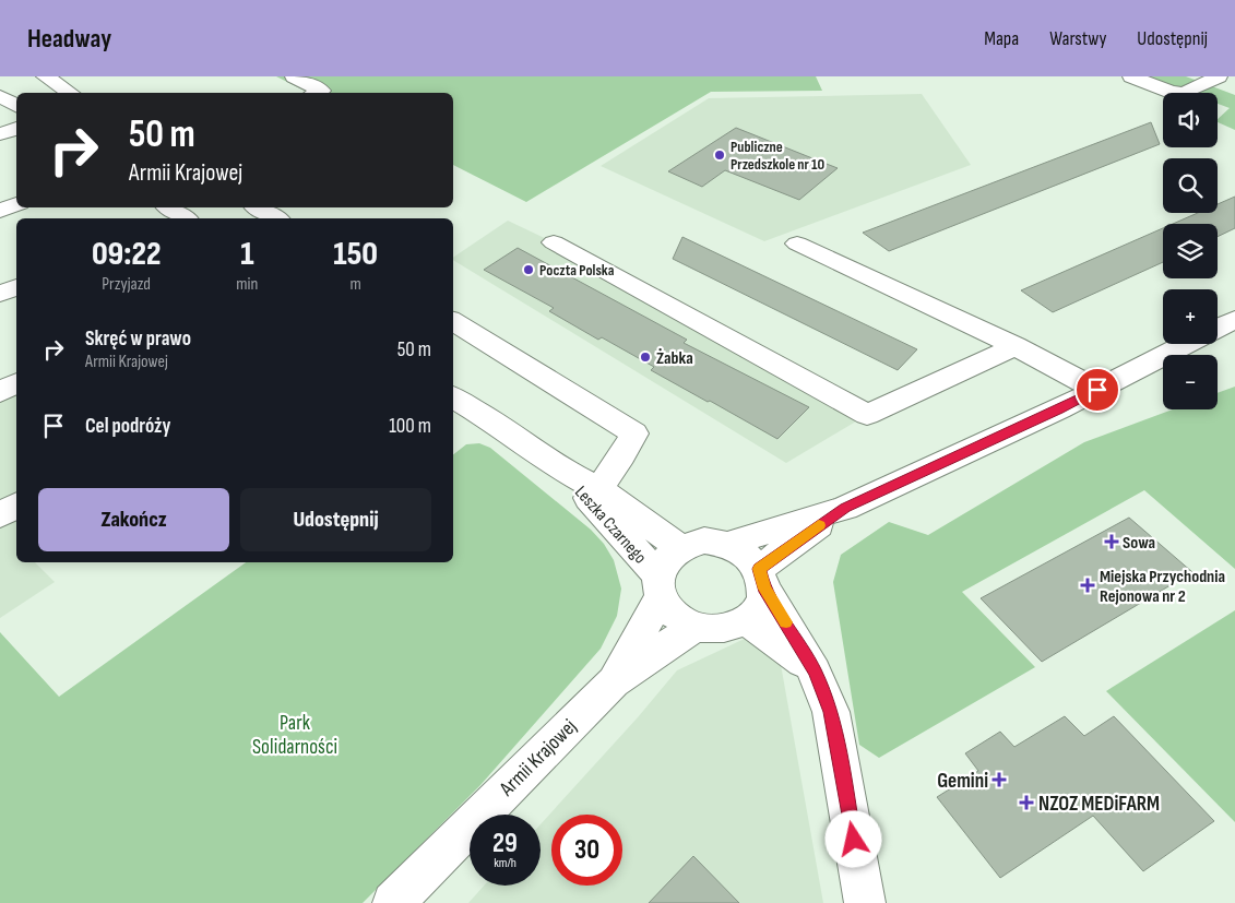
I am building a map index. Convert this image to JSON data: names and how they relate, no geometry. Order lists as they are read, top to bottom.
{
  "streets": {
    "street": ["Leszka Czarnego", "Armii Krajowej"]
  },
  "crossings": [
    ["Leszka Czarnego", "Armii Krajowej"]
  ],
  "parks": ["Park Solidarności"],
  "places": {
    "other": ["Publiczne Przedszkole nr 10", "Poczta Polska", "Żabka"],
    "health": [
      "Sowa",
      "Miejska Przychodnia Rejonowa nr 2",
      "Gemini",
      "NZOZ MEDiFARM"
    ]
  },
  "page": {
    "header": "Headway",
    "nav": ["Mapa", "Warstwy", "Udostępnij"],
    "map_buttons": ["+", "−"],
    "turn": ["50 m", "Armii Krajowej"],
    "eta": [
      "09:22",
      "Przyjazd",
      "1",
      "min",
      "150",
      "m"
    ],
    "list": [
      {
        "name": "Skręć w prawo",
        "note": "Armii Krajowej",
        "value": "50 m"
      },
      {
        "name": "Cel podróży",
        "value": "100 m"
      }
    ],
    "buttons": ["Zakończ", "Udostępnij"],
    "speed": "29 km/h",
    "limit": "30"
  }
}
